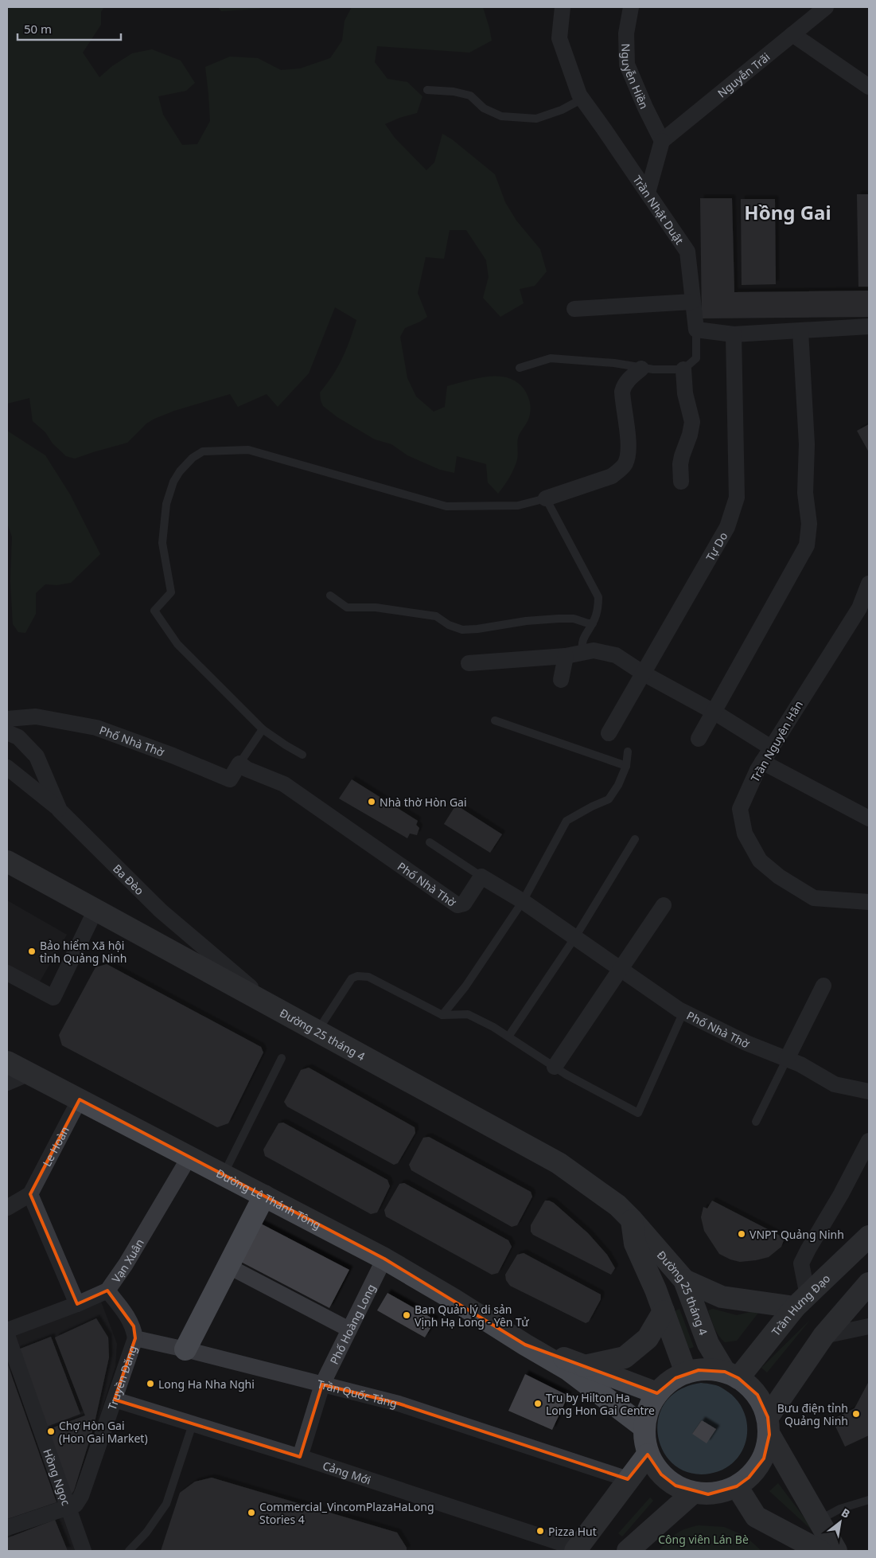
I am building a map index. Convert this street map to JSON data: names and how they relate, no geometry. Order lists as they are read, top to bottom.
{
  "streets": {
    "street": [
      "Nguyễn Trãi",
      "Nguyễn Hiền",
      "Trần Nhật Duật",
      "Tự Do",
      "Phố Nhà Thờ",
      "Trần Nguyên Hãn",
      "Ba Đèo",
      "Đường 25 tháng 4",
      "Le Hoàn",
      "Đường Lê Thánh Tông",
      "Vạn Xuân",
      "Trần Hưng Đạo",
      "Phố Hoàng Long",
      "Truyền Đăng",
      "Trần Quốc Tảng",
      "Cảng Mới",
      "Hồng Ngọc"
    ]
  },
  "crossings": [
    ["Nguyễn Trãi", "Nguyễn Hiền"],
    ["Ba Đèo", "Đường 25 tháng 4"],
    ["Đường 25 tháng 4", "Đường Lê Thánh Tông"],
    ["Đường 25 tháng 4", "Trần Hưng Đạo"],
    ["Le Hoàn", "Đường Lê Thánh Tông"],
    ["Đường Lê Thánh Tông", "Vạn Xuân"],
    ["Đường Lê Thánh Tông", "Trần Hưng Đạo"],
    ["Đường Lê Thánh Tông", "Phố Hoàng Long"],
    ["Phố Hoàng Long", "Trần Quốc Tảng"],
    ["Phố Hoàng Long", "Cảng Mới"],
    ["Truyền Đăng", "Trần Quốc Tảng"],
    ["Truyền Đăng", "Cảng Mới"],
    ["Truyền Đăng", "Hồng Ngọc"]
  ],
  "districts": ["Hồng Gai"],
  "parks": ["Công viên Lán Bè"],
  "places": [
    "Nhà thờ Hòn Gai",
    "Bảo hiểm Xã hội tỉnh Quảng Ninh",
    "VNPT Quảng Ninh",
    "Ban Quản lý di sản Vịnh Hạ Long - Yên Tử",
    "Long Ha Nha Nghi",
    "Tru by Hilton Ha Long Hon Gai Centre",
    "Bưu điện tỉnh Quảng Ninh",
    "Chợ Hòn Gai (Hon Gai Market)",
    "Commercial_VincomPlazaHaLong Stories 4",
    "Pizza Hut"
  ],
  "scale_bar": "50 m",
  "north": "top right"
}
